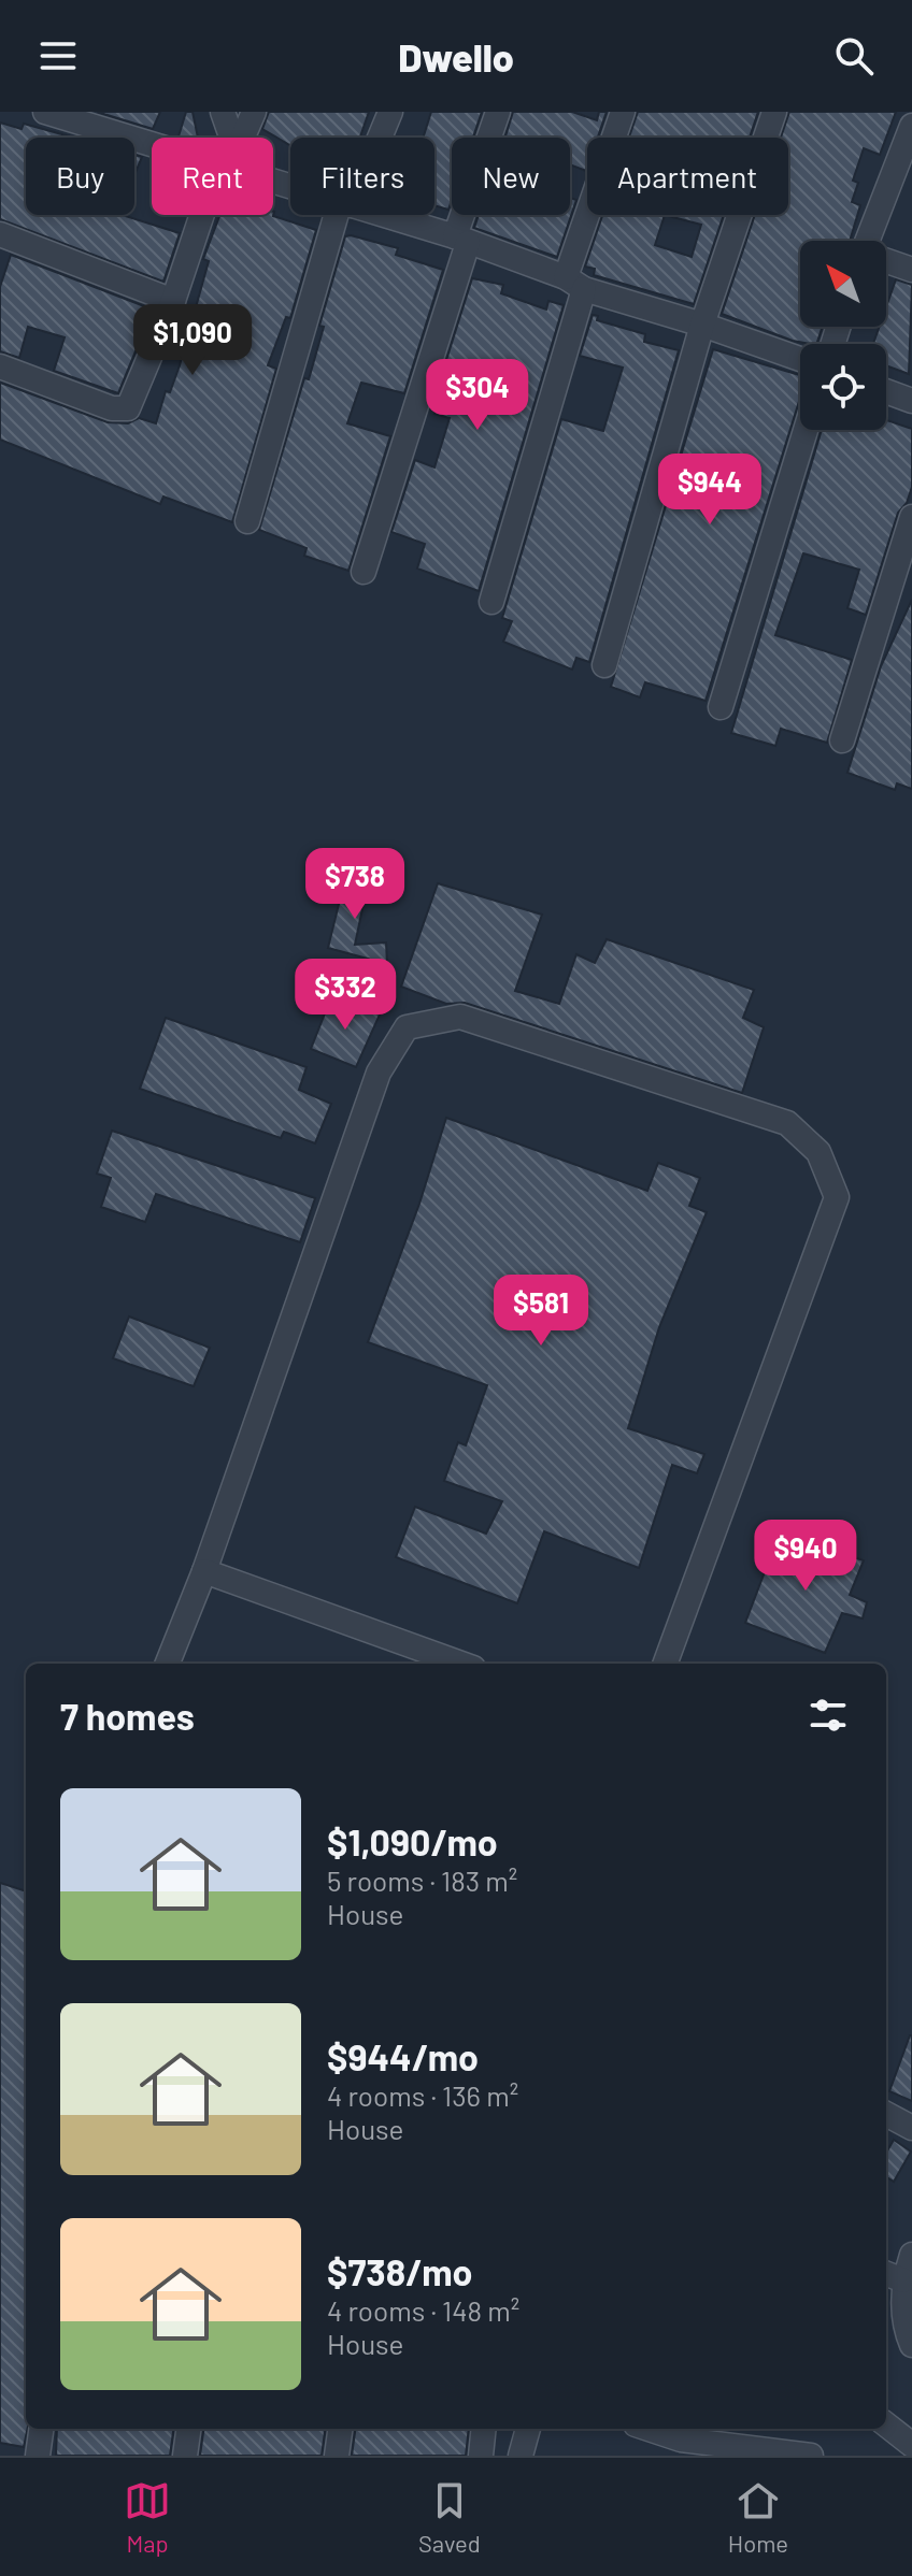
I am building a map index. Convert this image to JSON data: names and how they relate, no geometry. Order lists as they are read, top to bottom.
{
  "north": "top left",
  "page": {
    "header": "Dwello",
    "chip": [
      "Buy",
      "Rent",
      "Filters",
      "New",
      "Apartment"
    ],
    "price": [
      "$1,090",
      "$304",
      "$944",
      "$738",
      "$332",
      "$581",
      "$940"
    ],
    "heading": "7 homes",
    "list": [
      {
        "name": "$1,090/mo",
        "note": "5 rooms · 183 m² · House"
      },
      {
        "name": "$944/mo",
        "note": "4 rooms · 136 m² · House"
      },
      {
        "name": "$738/mo",
        "note": "4 rooms · 148 m² · House"
      }
    ],
    "tabs": ["Map", "Saved", "Home"]
  }
}
